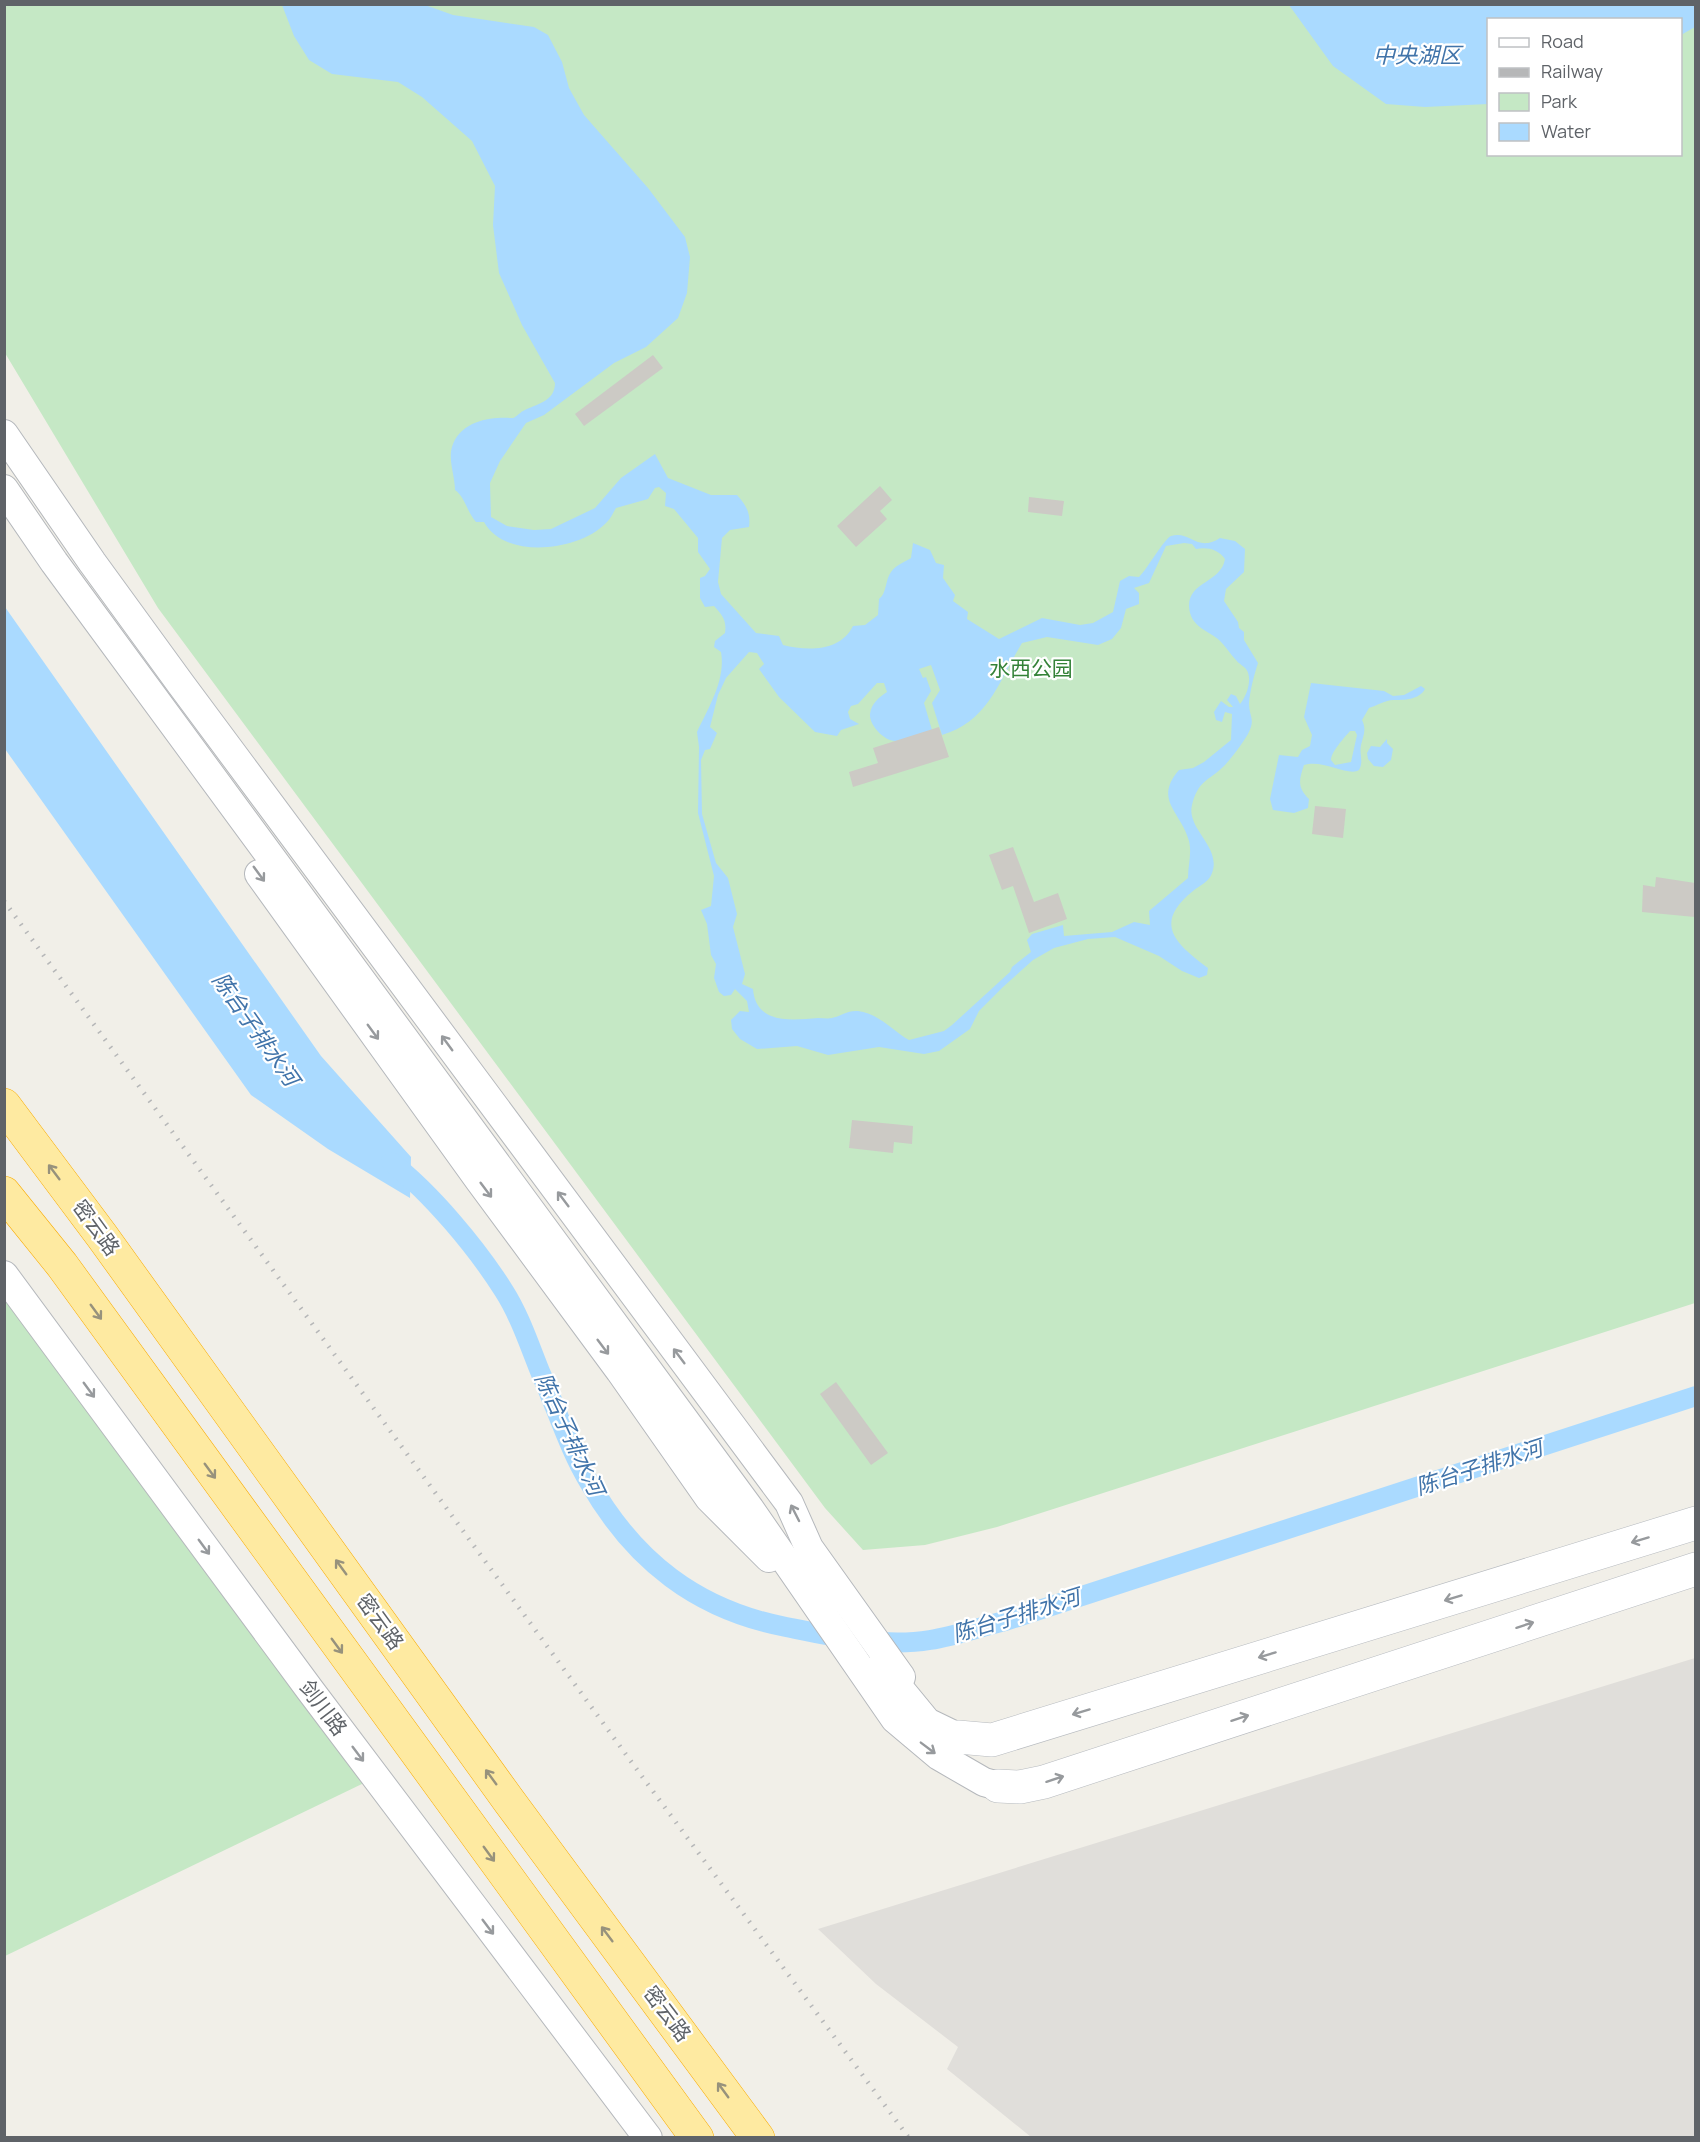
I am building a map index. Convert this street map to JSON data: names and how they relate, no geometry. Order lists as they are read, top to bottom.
{
  "streets": {
    "highway": ["密云路"],
    "street": ["剑川路"]
  },
  "one_way": ["剑川路"],
  "water": ["中央湖区", "陈台子排水河"],
  "parks": ["水西公园"],
  "legend": [
    "Road",
    "Railway",
    "Park",
    "Water"
  ]
}
